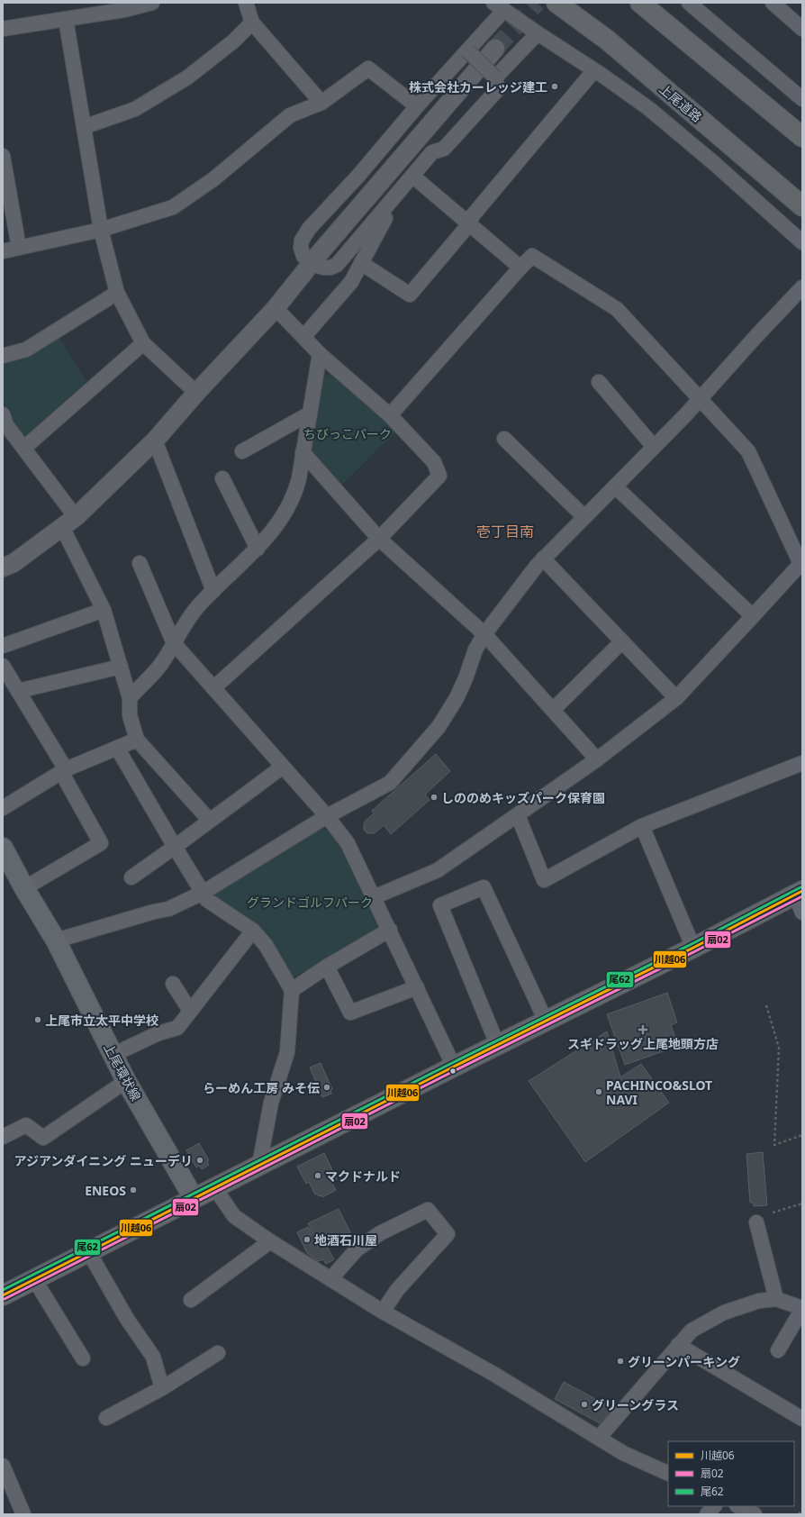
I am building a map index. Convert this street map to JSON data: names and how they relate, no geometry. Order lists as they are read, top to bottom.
{
  "streets": {
    "highway": ["上尾道路"],
    "main road": ["上尾環状線"]
  },
  "districts": ["壱丁目南"],
  "parks": ["ちびっこパーク", "グランドゴルフパーク"],
  "places": {
    "other": [
      "株式会社カーレッジ建工",
      "しののめキッズパーク保育園",
      "上尾市立太平中学校",
      "らーめん工房 みそ伝",
      "PACHINCO&SLOT NAVI",
      "アジアンダイニング ニューデリ",
      "マクドナルド",
      "ENEOS",
      "地酒石川屋",
      "グリーンパーキング",
      "グリーングラス"
    ],
    "health": ["スギドラッグ上尾地頭方店"]
  },
  "lines": ["transit line 尾62", "transit line 川越06", "transit line 扇02"],
  "legend": ["川越06", "扇02", "尾62"]
}
